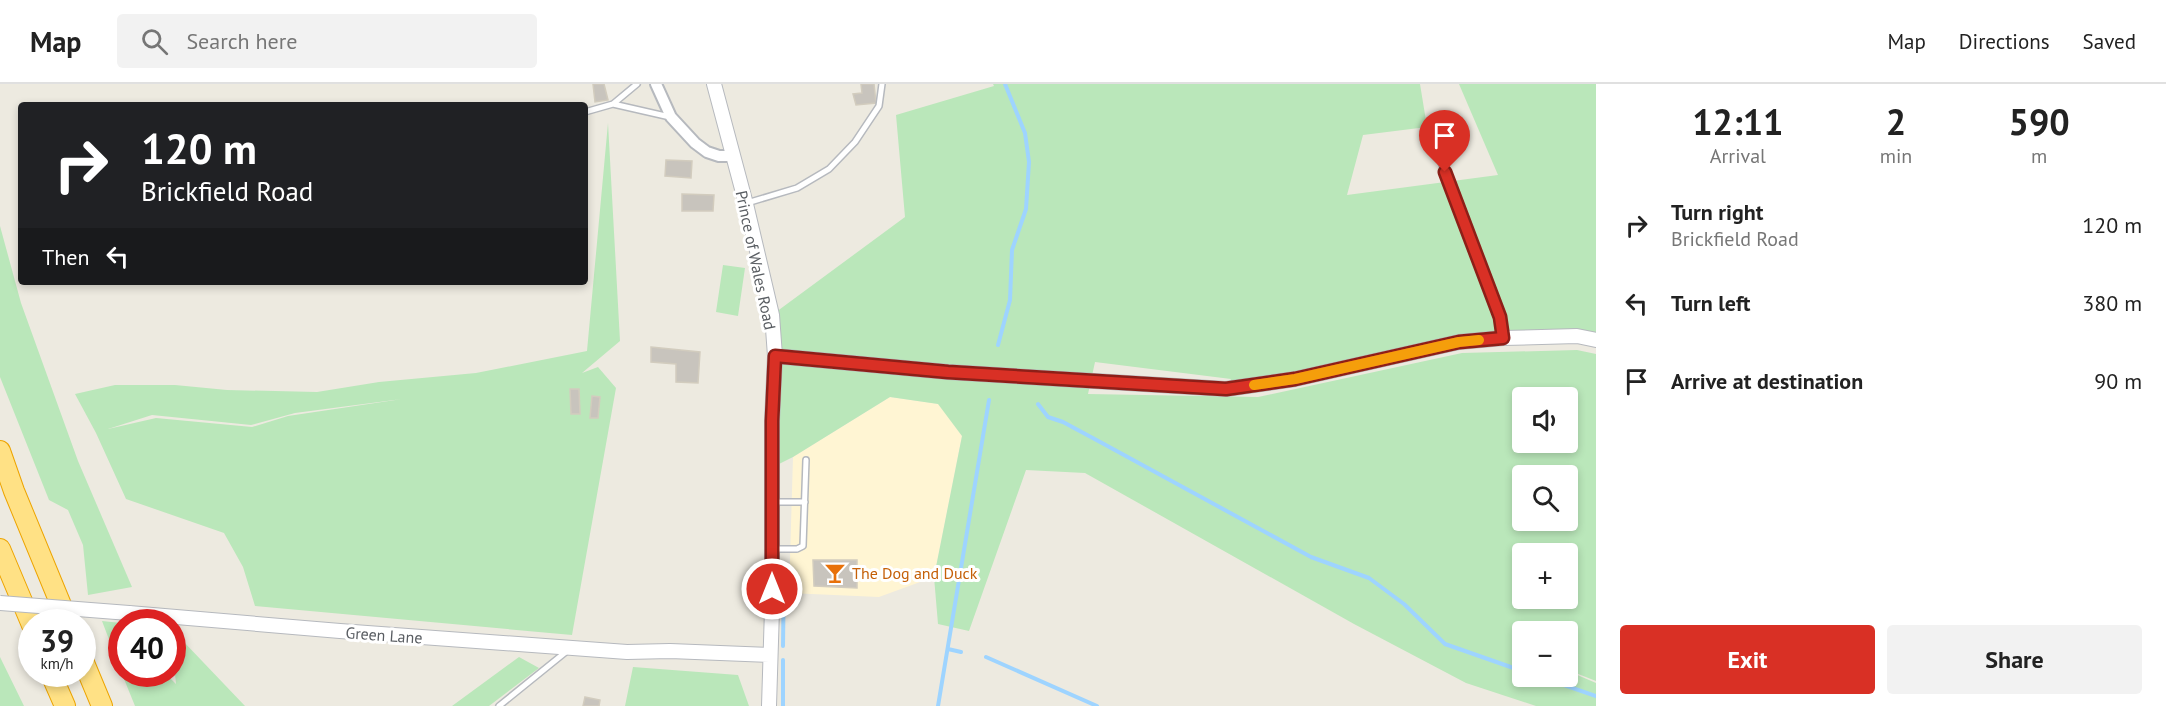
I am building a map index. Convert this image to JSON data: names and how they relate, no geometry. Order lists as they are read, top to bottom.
{
  "streets": {
    "street": ["Prince of Wales Road", "Green Lane"]
  },
  "crossings": [
    ["Prince of Wales Road", "Green Lane"]
  ],
  "places": {
    "bar": ["The Dog and Duck"]
  },
  "page": {
    "header": "Map",
    "search": "Search here",
    "nav": ["Map", "Directions", "Saved"],
    "eta": [
      "12:11",
      "Arrival",
      "2",
      "min",
      "590",
      "m"
    ],
    "turn": ["120 m", "Brickfield Road"],
    "list": [
      {
        "name": "Turn right",
        "note": "Brickfield Road",
        "value": "120 m"
      },
      {
        "name": "Turn left",
        "value": "380 m"
      },
      {
        "name": "Arrive at destination",
        "value": "90 m"
      }
    ],
    "then": "Then",
    "map_buttons": ["+", "−"],
    "speed": "39 km/h",
    "limit": "40",
    "buttons": ["Exit", "Share"]
  }
}
